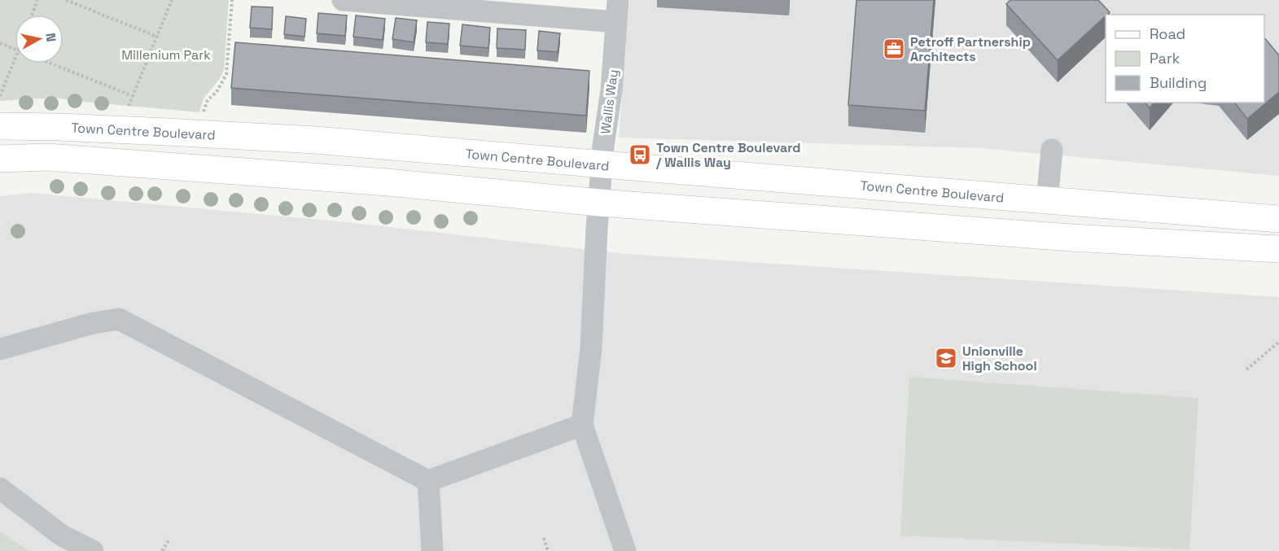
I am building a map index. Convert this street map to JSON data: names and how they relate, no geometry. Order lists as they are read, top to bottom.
{
  "streets": {
    "main road": ["Town Centre Boulevard"],
    "street": ["Wallis Way"]
  },
  "crossings": [
    ["Wallis Way", "Town Centre Boulevard"]
  ],
  "parks": ["Millenium Park"],
  "places": {
    "office": ["Petroff Partnership Architects"],
    "bus stop": ["Town Centre Boulevard / Wallis Way"],
    "school or university": ["Unionville High School"]
  },
  "legend": ["Road", "Park", "Building"],
  "north": "right"
}
